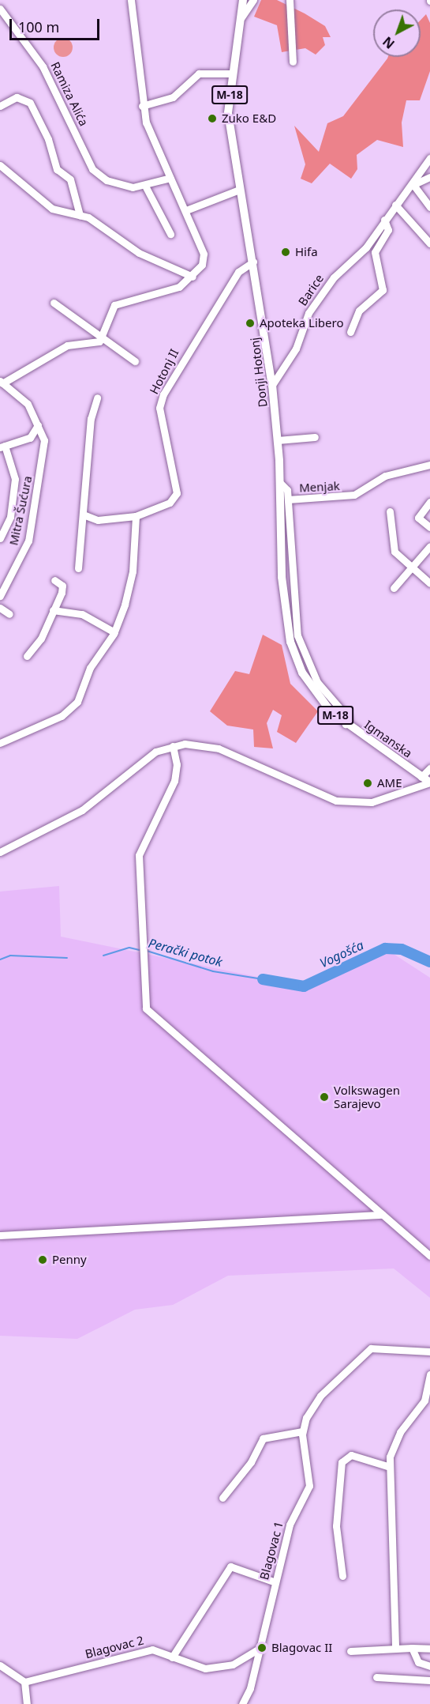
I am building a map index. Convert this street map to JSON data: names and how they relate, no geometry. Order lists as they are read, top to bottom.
{
  "streets": {
    "main road": ["M-18", "Donji Hotonj", "Igmanska"],
    "street": [
      "Ramiza Alića",
      "Barice",
      "Hotonj II",
      "Menjak",
      "Mitra Šućura",
      "Blagovac 1",
      "Blagovac 2"
    ]
  },
  "crossings": [
    ["Barice", "Donji Hotonj"],
    ["Hotonj II", "Donji Hotonj"],
    ["Donji Hotonj", "Igmanska"],
    ["Blagovac 1", "Blagovac 2"]
  ],
  "water": ["Perački potok", "Vogošća"],
  "places": [
    "Zuko E&D",
    "Hifa",
    "Apoteka Libero",
    "AME",
    "Volkswagen Sarajevo",
    "Penny",
    "Blagovac II"
  ],
  "scale_bar": "100 m",
  "north": "bottom left"
}
